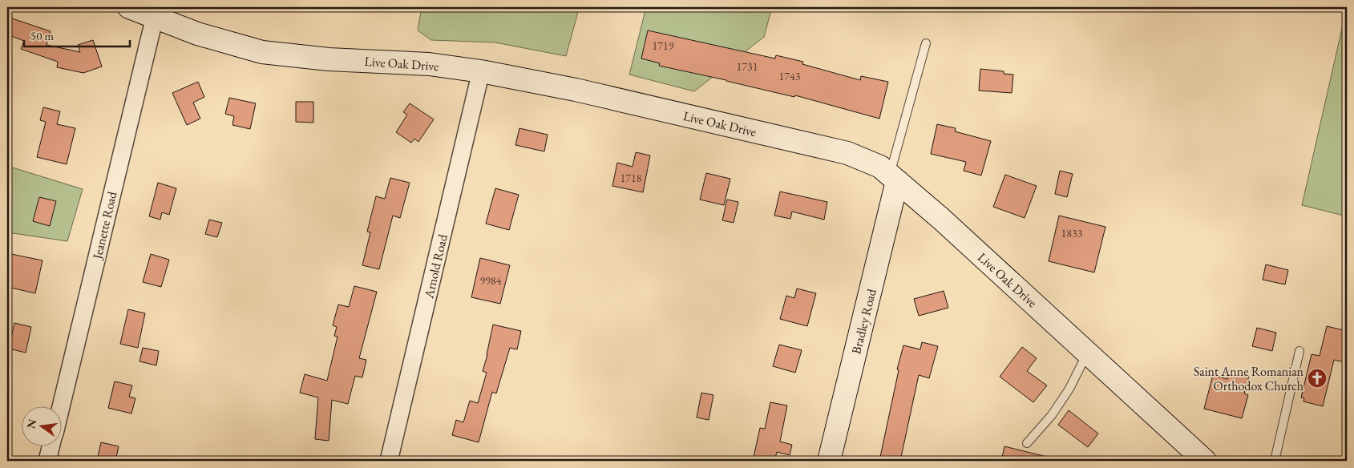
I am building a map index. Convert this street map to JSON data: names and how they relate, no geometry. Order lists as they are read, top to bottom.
{
  "streets": {
    "main road": ["Live Oak Drive", "Bradley Road"],
    "street": ["Jeanette Road", "Arnold Road"]
  },
  "crossings": [
    ["Live Oak Drive", "Jeanette Road"],
    ["Live Oak Drive", "Arnold Road"],
    ["Live Oak Drive", "Bradley Road"]
  ],
  "places": {
    "church": ["Saint Anne Romanian Orthodox Church"]
  },
  "house_numbers": [
    "1719",
    "1731",
    "1743",
    "1718",
    "1833",
    "9984"
  ],
  "scale_bar": "50 m",
  "north": "left"
}
